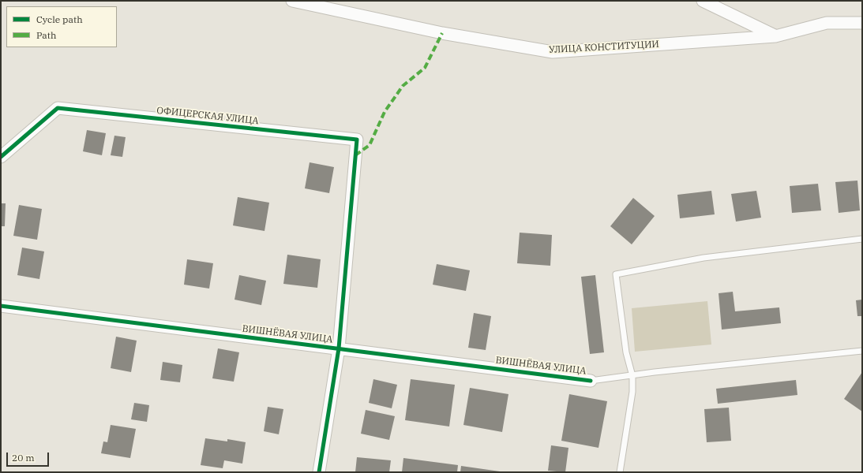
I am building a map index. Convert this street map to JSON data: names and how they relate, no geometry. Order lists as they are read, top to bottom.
{
  "streets": {
    "street": ["УЛИЦА КОНСТИТУЦИИ", "ОФИЦЕРСКАЯ УЛИЦА", "ВИШНЁВАЯ УЛИЦА"]
  },
  "crossings": [
    ["ОФИЦЕРСКАЯ УЛИЦА", "ВИШНЁВАЯ УЛИЦА"]
  ],
  "legend": ["Cycle path", "Path"],
  "scale_bar": "20 m"
}
